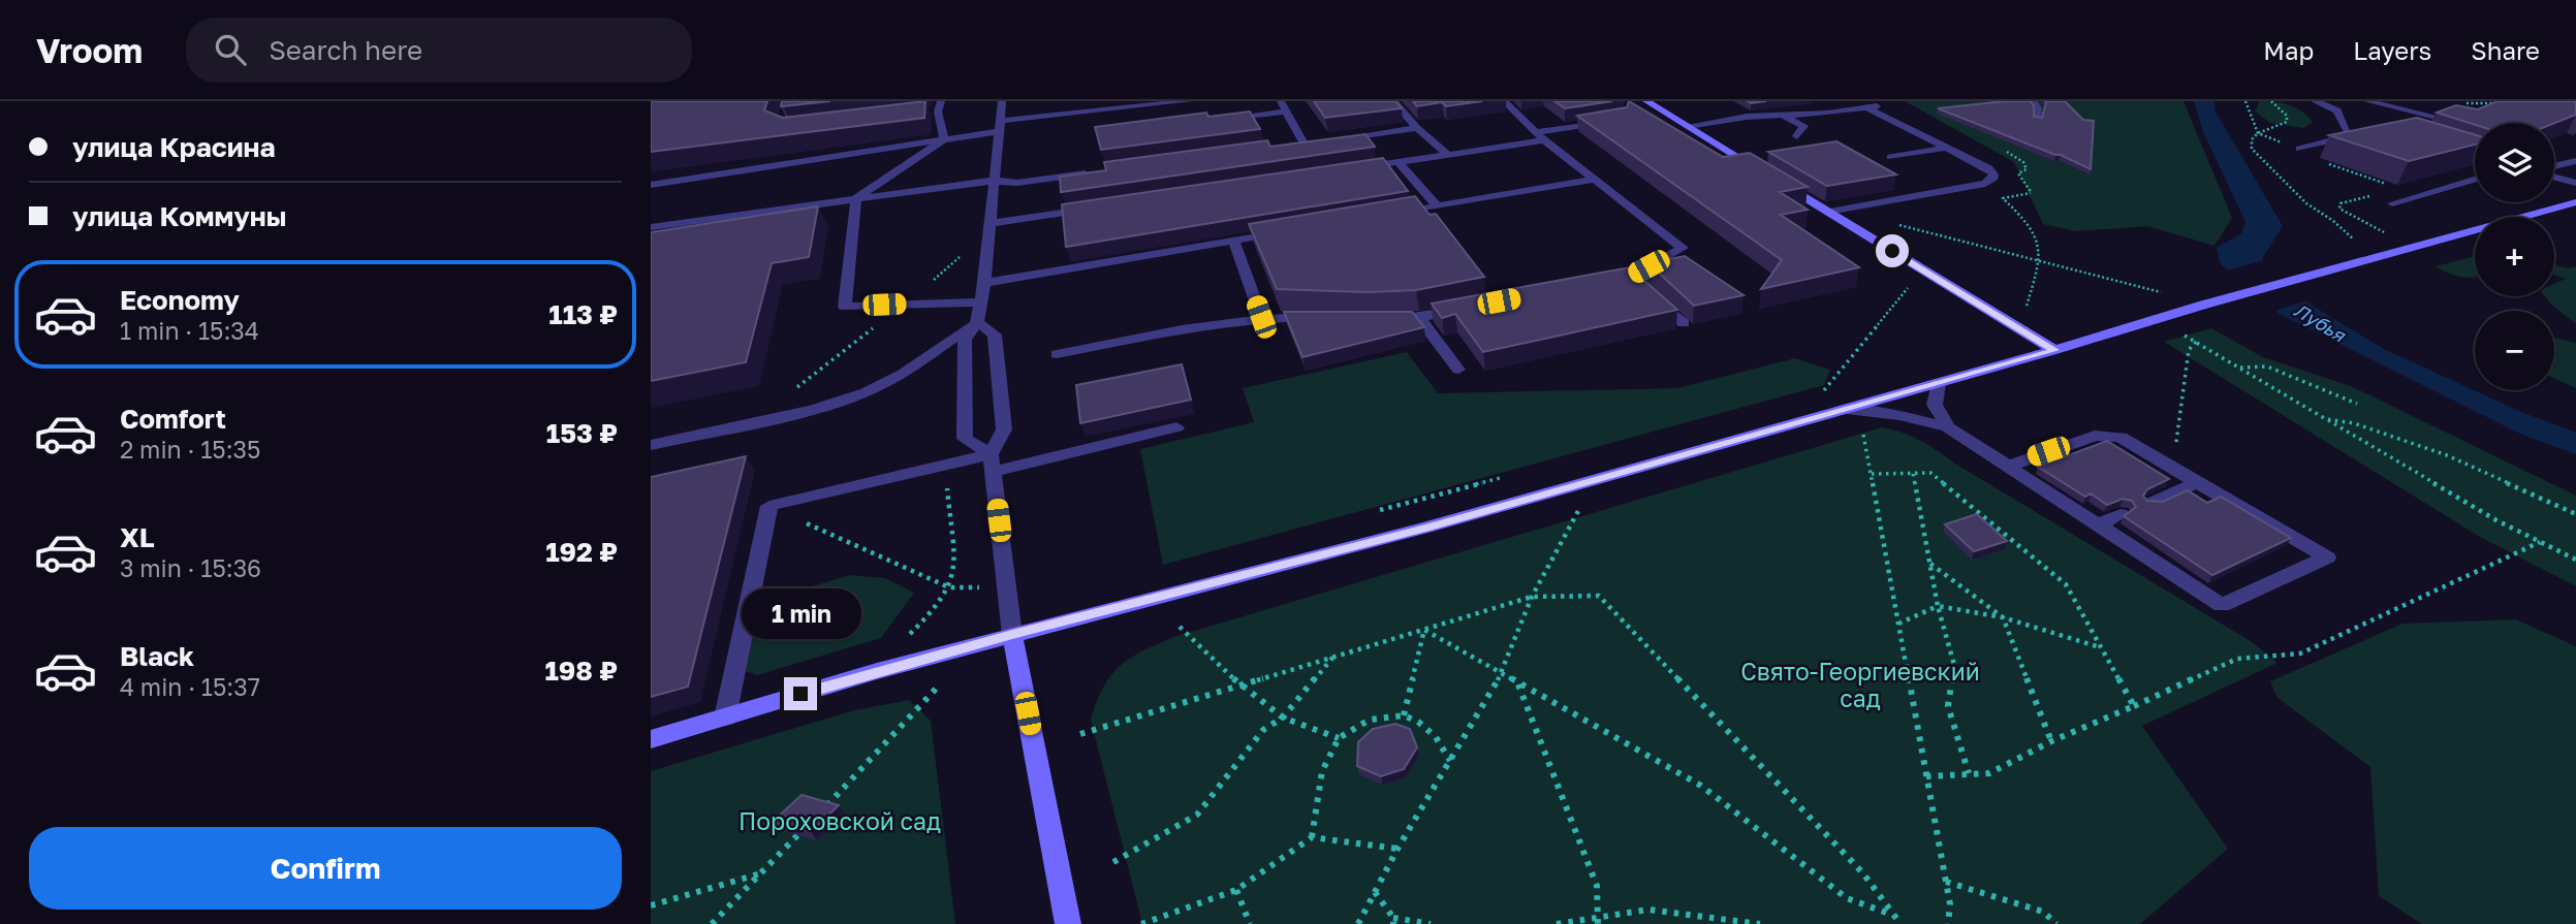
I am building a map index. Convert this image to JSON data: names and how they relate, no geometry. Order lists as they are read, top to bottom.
{
  "water": ["Лубья"],
  "parks": ["Свято-Георгиевский сад", "Пороховской сад"],
  "page": {
    "header": "Vroom",
    "search": "Search here",
    "nav": ["Map", "Layers", "Share"],
    "banner": ["улица Красина", "улица Коммуны"],
    "map_buttons": ["+", "−"],
    "list": [
      {
        "name": "Economy",
        "note": "1 min · 15:34",
        "value": "113 ₽"
      },
      {
        "name": "Comfort",
        "note": "2 min · 15:35",
        "value": "153 ₽"
      },
      {
        "name": "XL",
        "note": "3 min · 15:36",
        "value": "192 ₽"
      },
      {
        "name": "Black",
        "note": "4 min · 15:37",
        "value": "198 ₽"
      }
    ],
    "bubble": "1 min",
    "buttons": "Confirm"
  }
}
